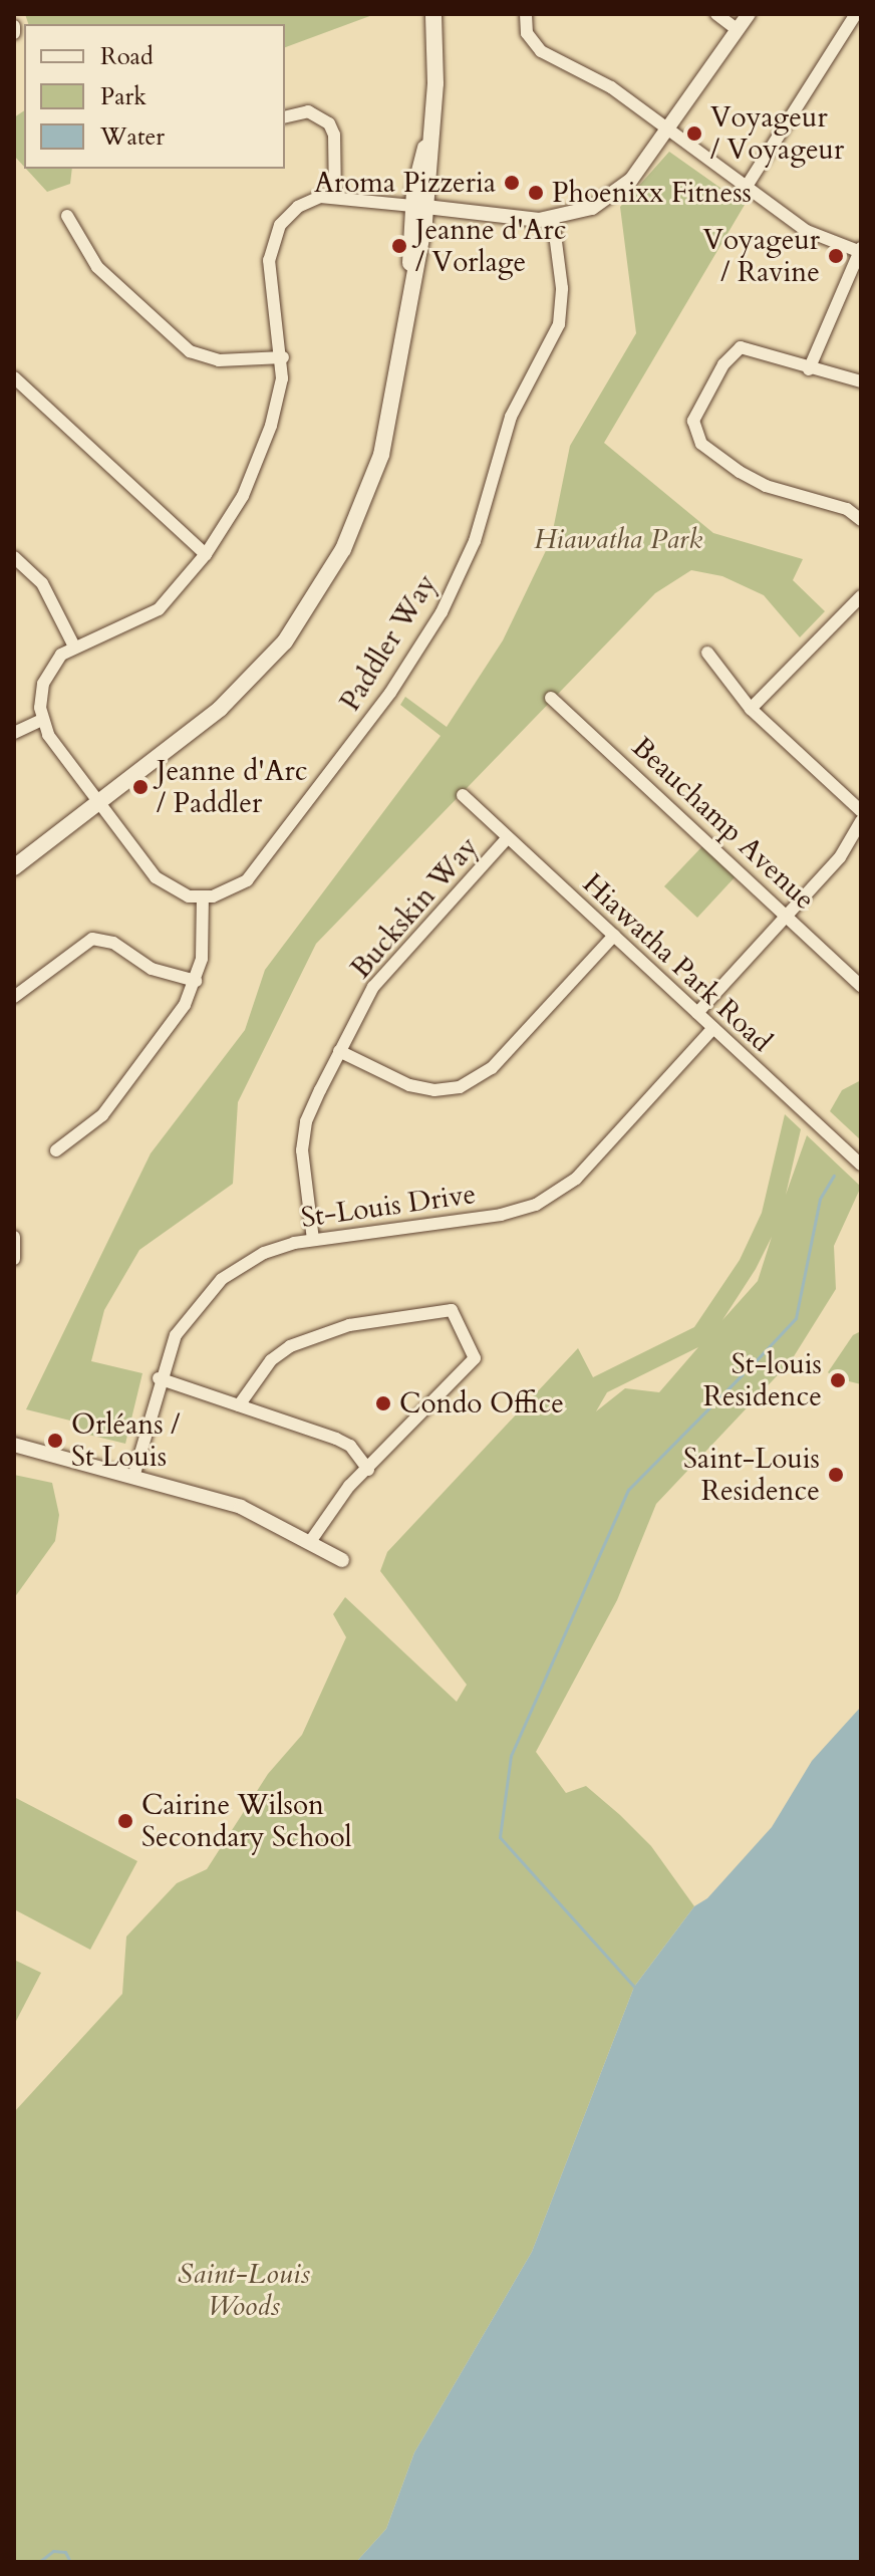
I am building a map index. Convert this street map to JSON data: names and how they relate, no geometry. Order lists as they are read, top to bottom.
{
  "streets": {
    "street": [
      "Paddler Way",
      "Beauchamp Avenue",
      "Buckskin Way",
      "Hiawatha Park Road",
      "St-Louis Drive"
    ]
  },
  "crossings": [
    ["Buckskin Way", "Hiawatha Park Road"],
    ["Buckskin Way", "St-Louis Drive"],
    ["Hiawatha Park Road", "St-Louis Drive"]
  ],
  "parks": ["Hiawatha Park", "Saint-Louis Woods"],
  "places": [
    "Voyageur / Voyageur",
    "Aroma Pizzeria",
    "Phoenixx Fitness",
    "Jeanne d'Arc / Vorlage",
    "Voyageur / Ravine",
    "Jeanne d'Arc / Paddler",
    "St-louis Residence",
    "Condo Office",
    "Orléans / St Louis",
    "Saint-Louis Residence",
    "Cairine Wilson Secondary School"
  ],
  "legend": ["Road", "Park", "Water"]
}
